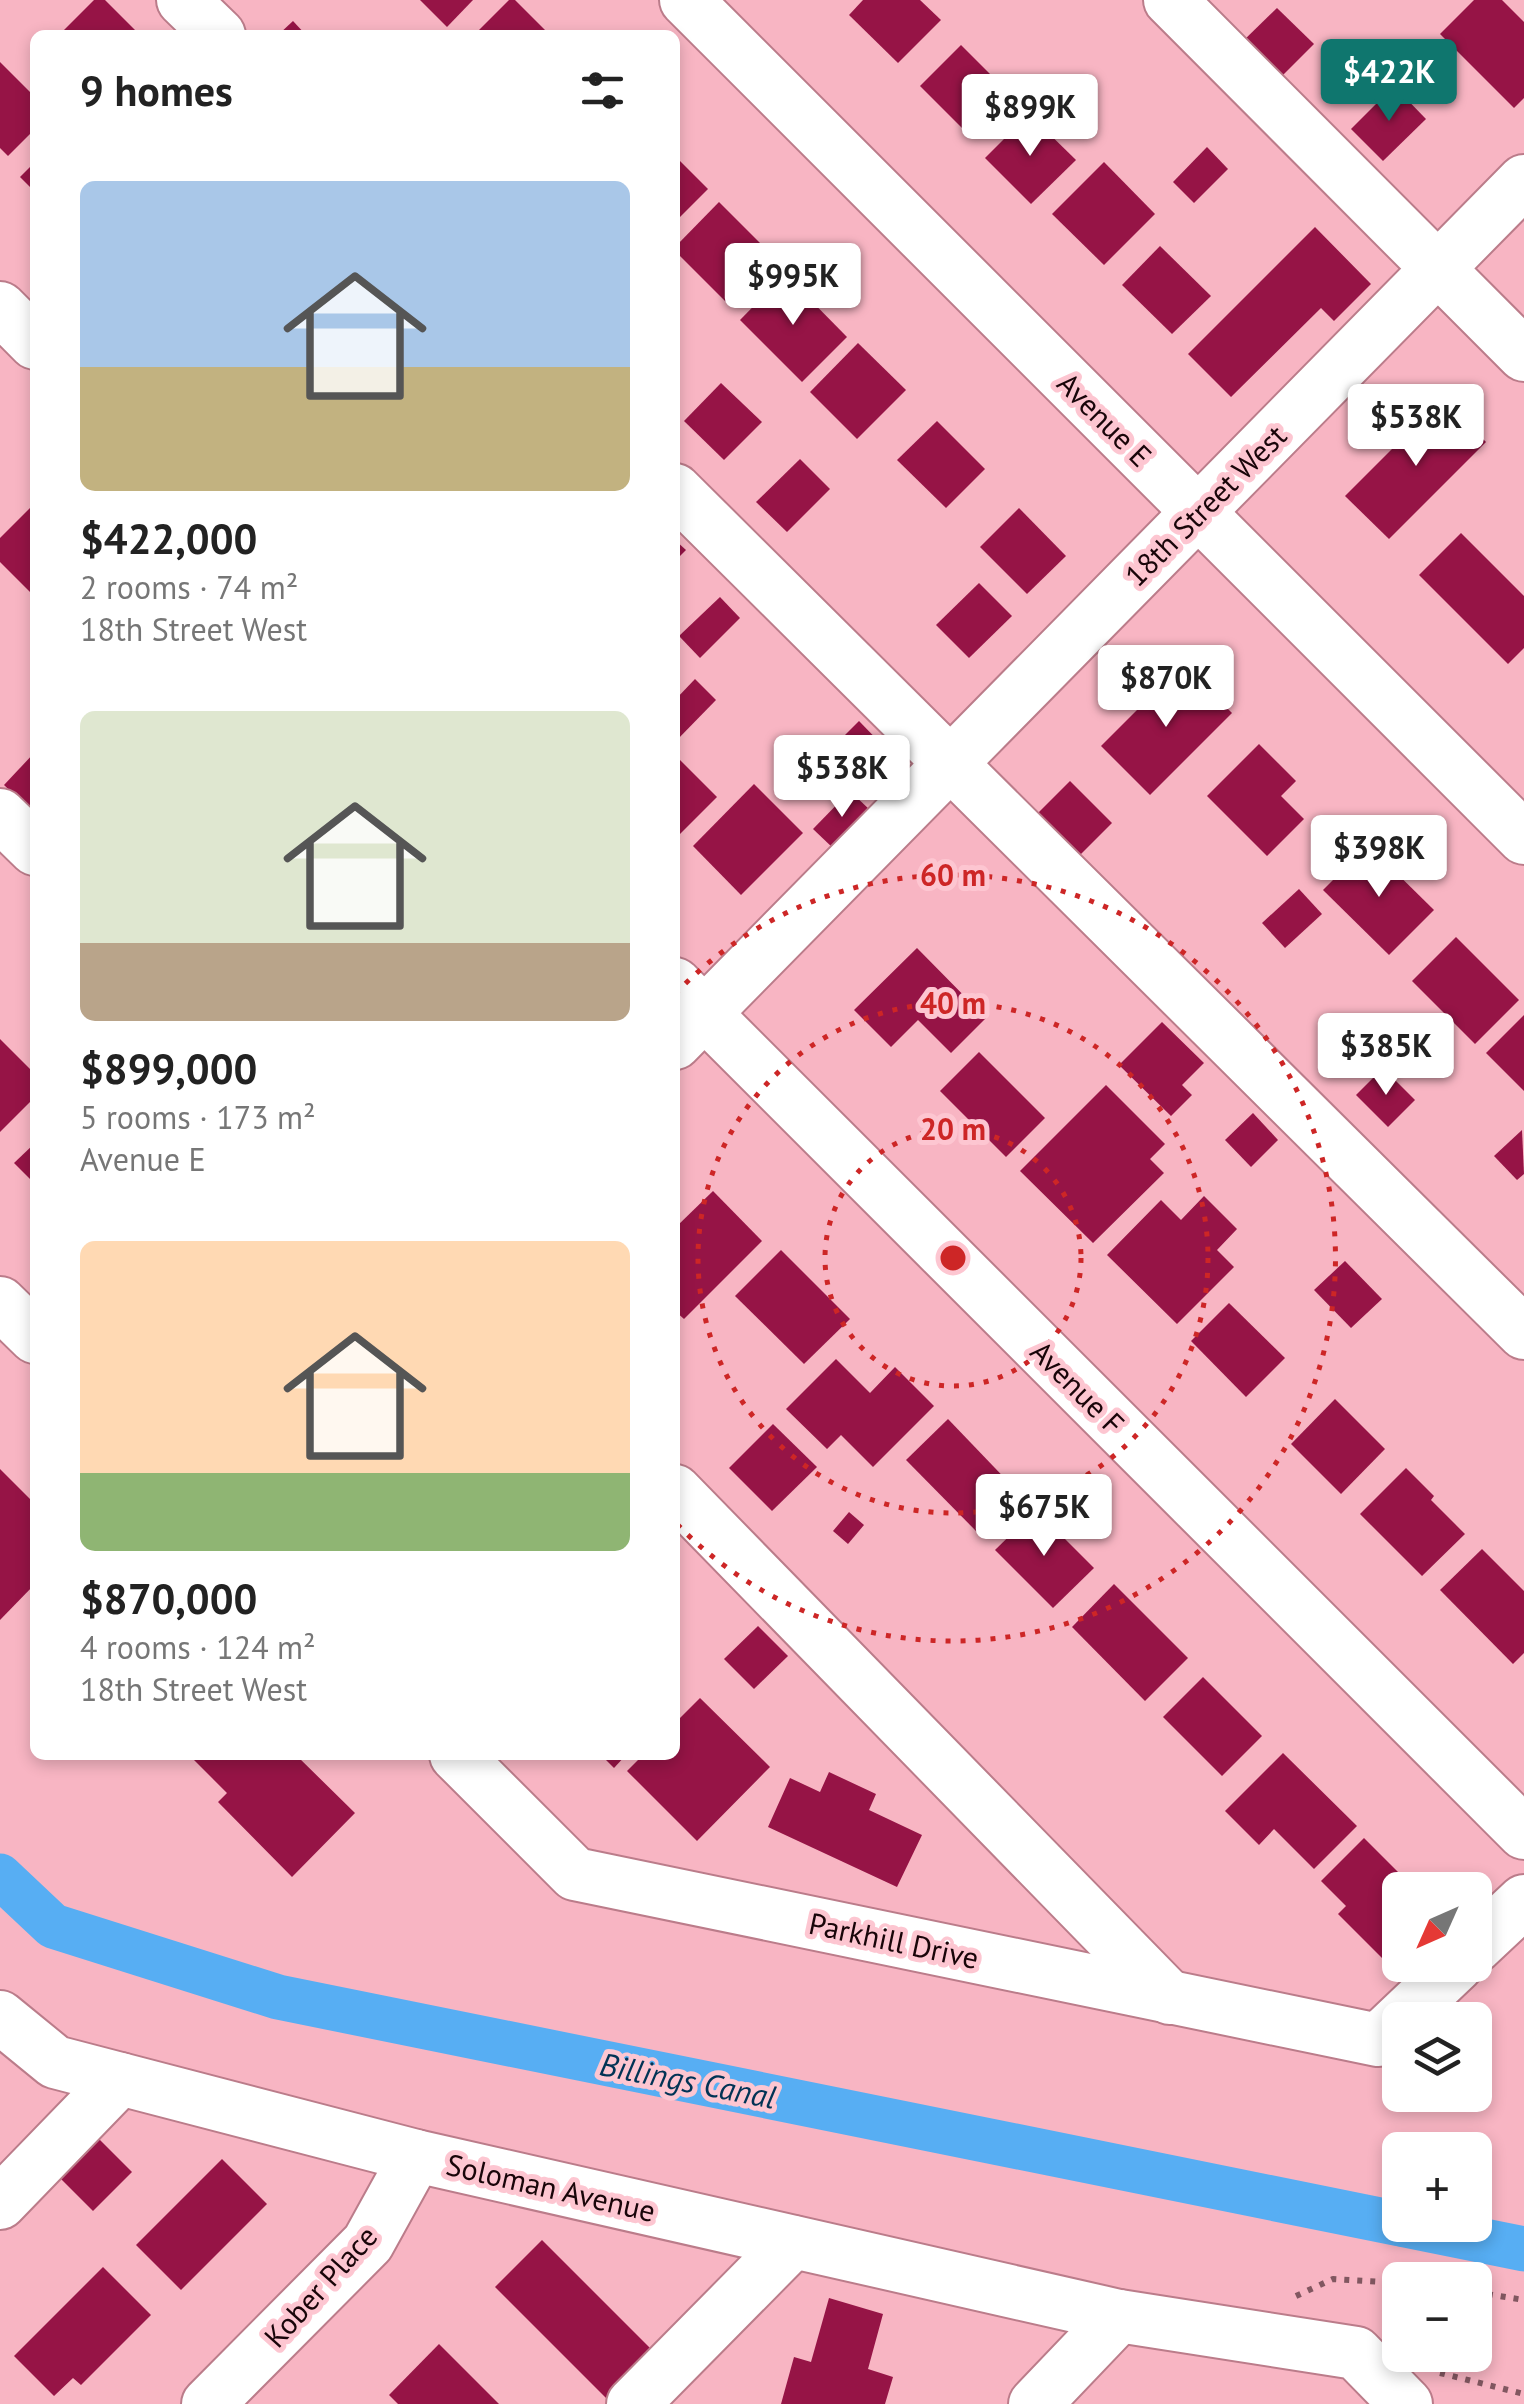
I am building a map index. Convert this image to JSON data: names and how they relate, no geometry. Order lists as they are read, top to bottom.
{
  "streets": {
    "street": [
      "Avenue E",
      "18th Street West",
      "Avenue F",
      "Parkhill Drive",
      "Soloman Avenue",
      "Kober Place"
    ]
  },
  "crossings": [
    ["Avenue E", "18th Street West"],
    ["18th Street West", "Avenue F"],
    ["Soloman Avenue", "Kober Place"]
  ],
  "water": ["Billings Canal"],
  "north": "bottom left",
  "page": {
    "heading": "9 homes",
    "price": [
      "$422K",
      "$899K",
      "$995K",
      "$538K",
      "$870K",
      "$538K",
      "$398K",
      "$385K",
      "$675K"
    ],
    "list": [
      {
        "name": "$422,000",
        "note": "2 rooms · 74 m² · 18th Street West"
      },
      {
        "name": "$899,000",
        "note": "5 rooms · 173 m² · Avenue E"
      },
      {
        "name": "$870,000",
        "note": "4 rooms · 124 m² · 18th Street West"
      }
    ],
    "map_buttons": ["+", "−"]
  },
  "rings": ["60 m", "40 m", "20 m"]
}
